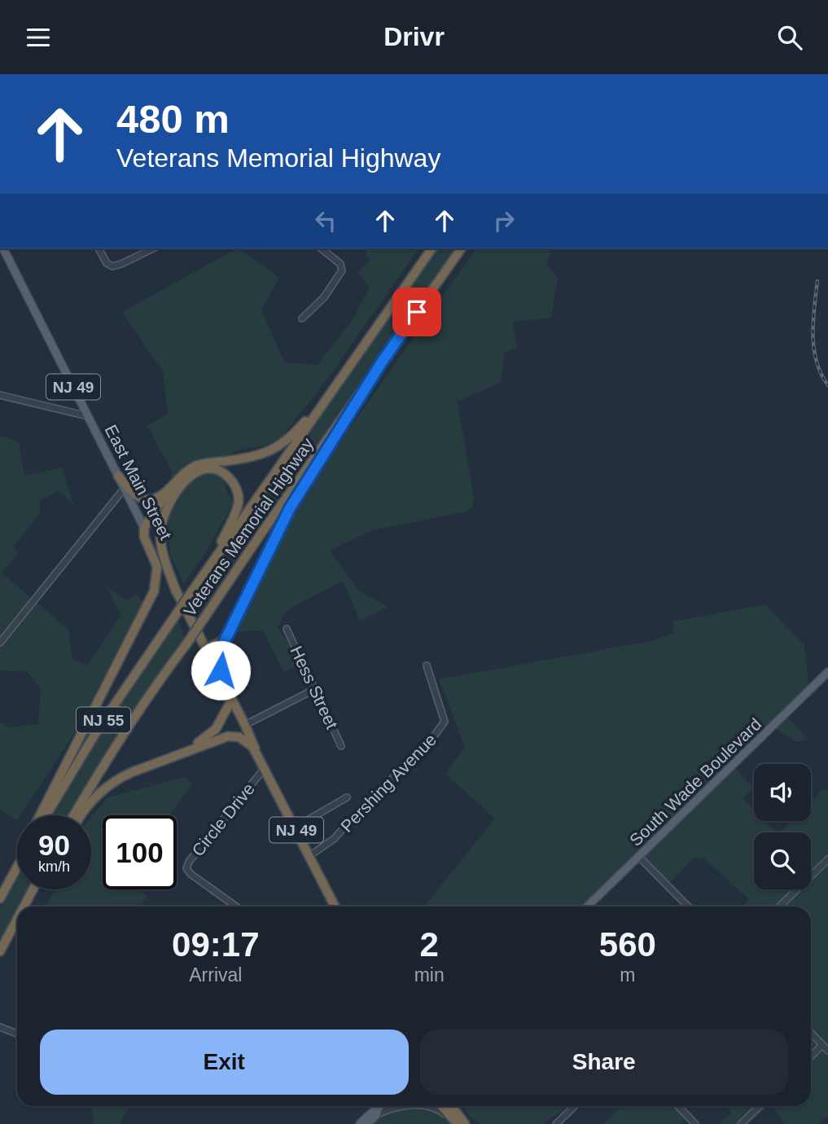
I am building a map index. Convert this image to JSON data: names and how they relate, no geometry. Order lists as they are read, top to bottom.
{
  "streets": {
    "highway": [
      "NJ 49",
      "East Main Street",
      "Veterans Memorial Highway",
      "NJ 55"
    ],
    "main road": ["South Wade Boulevard"],
    "street": ["Hess Street", "Pershing Avenue", "Circle Drive"]
  },
  "crossings": [
    ["East Main Street", "Pershing Avenue"],
    ["East Main Street", "Circle Drive"]
  ],
  "page": {
    "header": "Drivr",
    "turn": ["480 m", "Veterans Memorial Highway"],
    "speed": "90 km/h",
    "limit": "100",
    "eta": [
      "09:17",
      "Arrival",
      "2",
      "min",
      "560",
      "m"
    ],
    "buttons": ["Exit", "Share"]
  }
}
